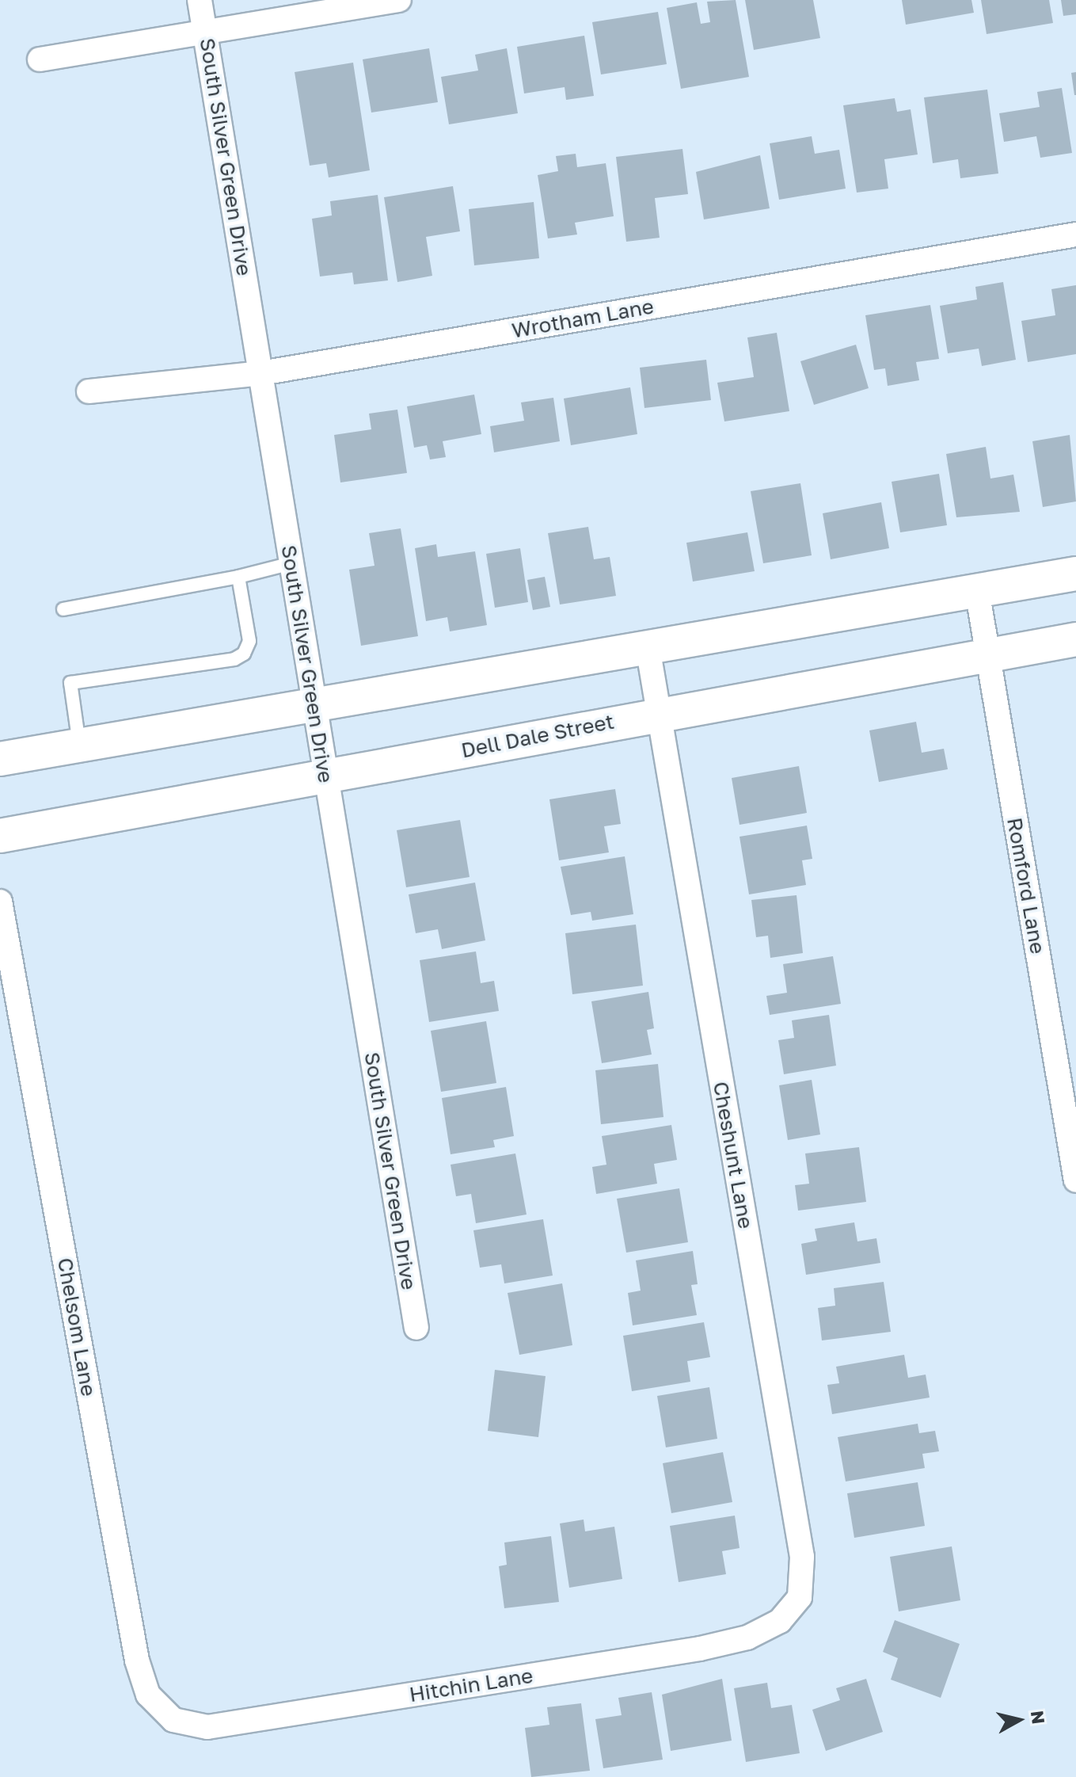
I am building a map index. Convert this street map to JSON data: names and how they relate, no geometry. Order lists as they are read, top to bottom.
{
  "streets": {
    "main road": ["Dell Dale Street"],
    "street": [
      "South Silver Green Drive",
      "Wrotham Lane",
      "Romford Lane",
      "Cheshunt Lane",
      "Chelsom Lane",
      "Hitchin Lane"
    ]
  },
  "crossings": [
    ["South Silver Green Drive", "Wrotham Lane"],
    ["South Silver Green Drive", "Dell Dale Street"],
    ["Dell Dale Street", "Romford Lane"],
    ["Dell Dale Street", "Cheshunt Lane"],
    ["Cheshunt Lane", "Hitchin Lane"],
    ["Chelsom Lane", "Hitchin Lane"]
  ],
  "north": "right"
}
